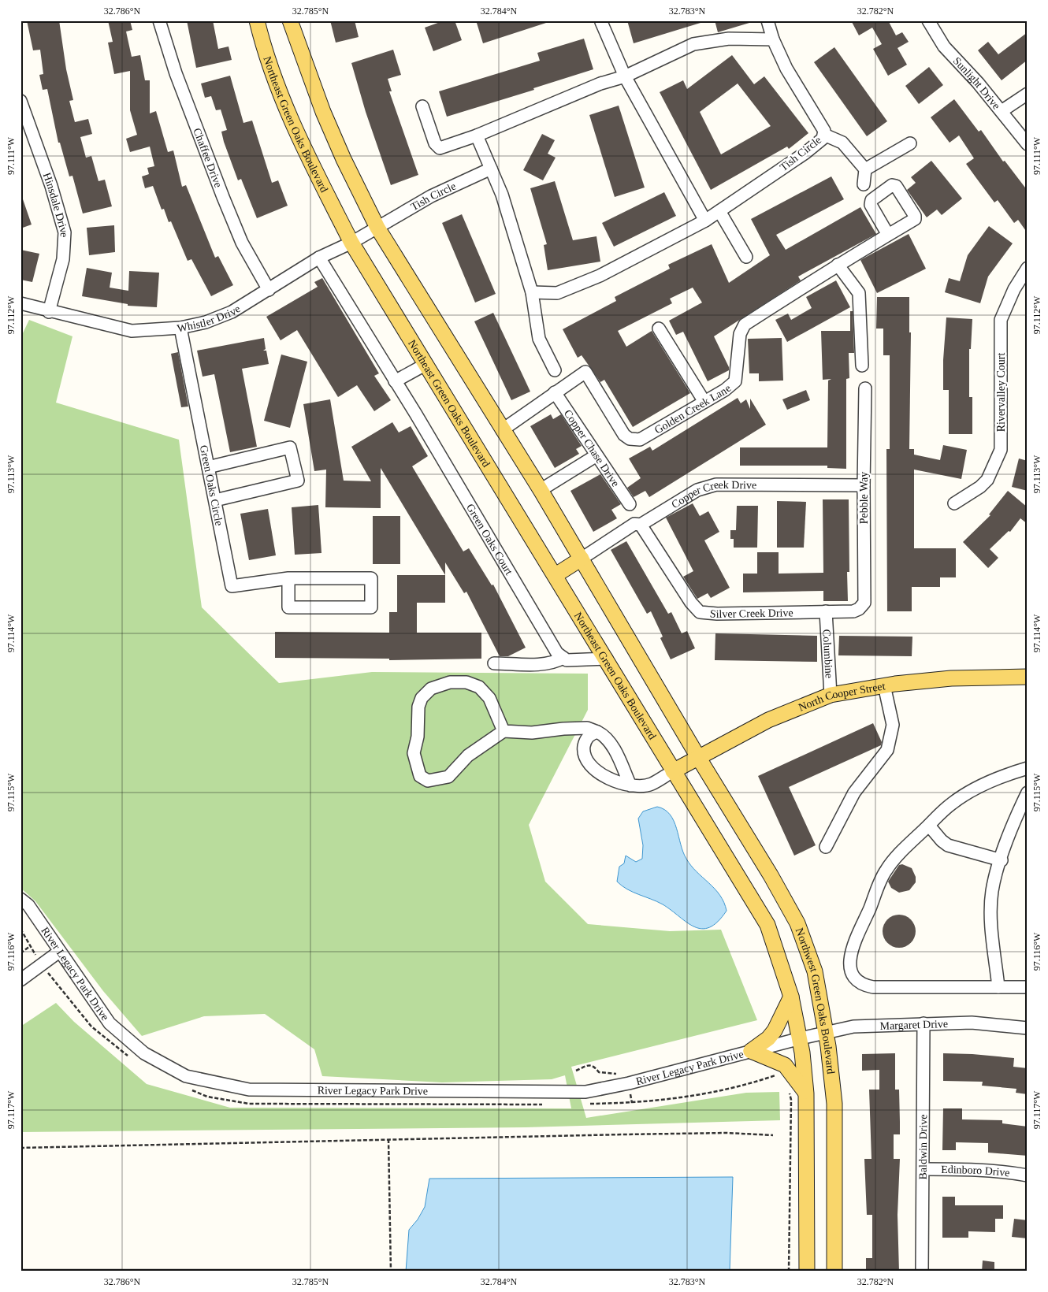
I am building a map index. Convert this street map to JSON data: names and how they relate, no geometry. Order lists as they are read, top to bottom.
{
  "streets": {
    "main road": ["Northeast Green Oaks Boulevard", "North Cooper Street", "Northwest Green Oaks Boulevard"],
    "street": [
      "Sunlight Drive",
      "Tish Circle",
      "Chaffee Drive",
      "Hinsdale Drive",
      "Whistler Drive",
      "Rivervalley Court",
      "Golden Creek Lane",
      "Copper Chase Drive",
      "Green Oaks Circle",
      "Copper Creek Drive",
      "Pebble Way",
      "Green Oaks Court",
      "Silver Creek Drive",
      "Columbine",
      "River Legacy Park Drive",
      "Margaret Drive",
      "Baldwin Drive",
      "Edinboro Drive"
    ]
  },
  "crossings": [
    ["Northeast Green Oaks Boulevard", "Whistler Drive"],
    ["Northeast Green Oaks Boulevard", "North Cooper Street"],
    ["Northeast Green Oaks Boulevard", "Northwest Green Oaks Boulevard"],
    ["Tish Circle", "Whistler Drive"],
    ["Chaffee Drive", "Whistler Drive"],
    ["Hinsdale Drive", "Whistler Drive"],
    ["Whistler Drive", "Green Oaks Circle"],
    ["Whistler Drive", "Green Oaks Court"],
    ["Golden Creek Lane", "Copper Chase Drive"],
    ["Copper Creek Drive", "Pebble Way"],
    ["Copper Creek Drive", "Silver Creek Drive"],
    ["Pebble Way", "Silver Creek Drive"],
    ["Silver Creek Drive", "Columbine"],
    ["Columbine", "North Cooper Street"],
    ["North Cooper Street", "Northwest Green Oaks Boulevard"],
    ["River Legacy Park Drive", "Northwest Green Oaks Boulevard"],
    ["River Legacy Park Drive", "Margaret Drive"],
    ["Northwest Green Oaks Boulevard", "Margaret Drive"],
    ["Margaret Drive", "Baldwin Drive"],
    ["Baldwin Drive", "Edinboro Drive"]
  ],
  "coordinates": [
    "32.786°N",
    "32.785°N",
    "32.784°N",
    "32.783°N",
    "32.782°N",
    "97.111°W",
    "97.112°W",
    "97.113°W",
    "97.114°W",
    "97.115°W",
    "97.116°W",
    "97.117°W"
  ]
}
